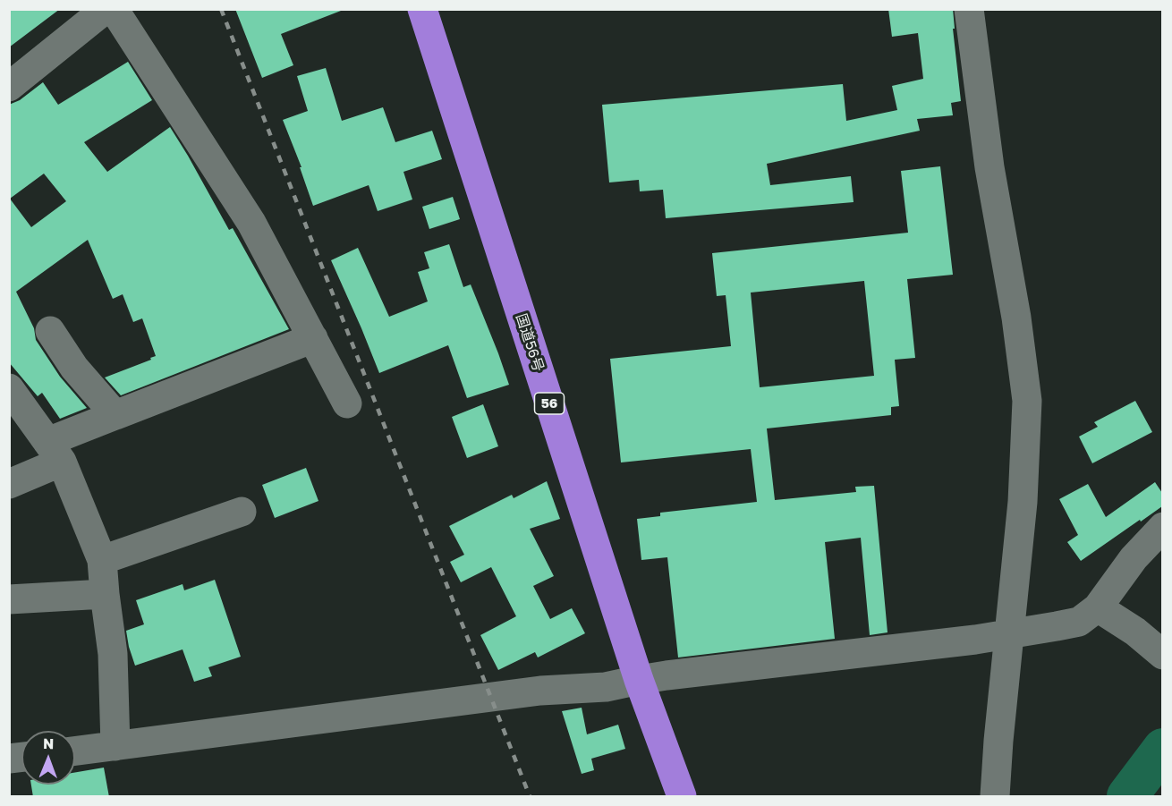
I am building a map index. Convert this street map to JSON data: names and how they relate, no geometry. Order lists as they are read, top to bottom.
{
  "streets": {
    "highway": ["国道56号", "56"]
  },
  "north": "top"
}
